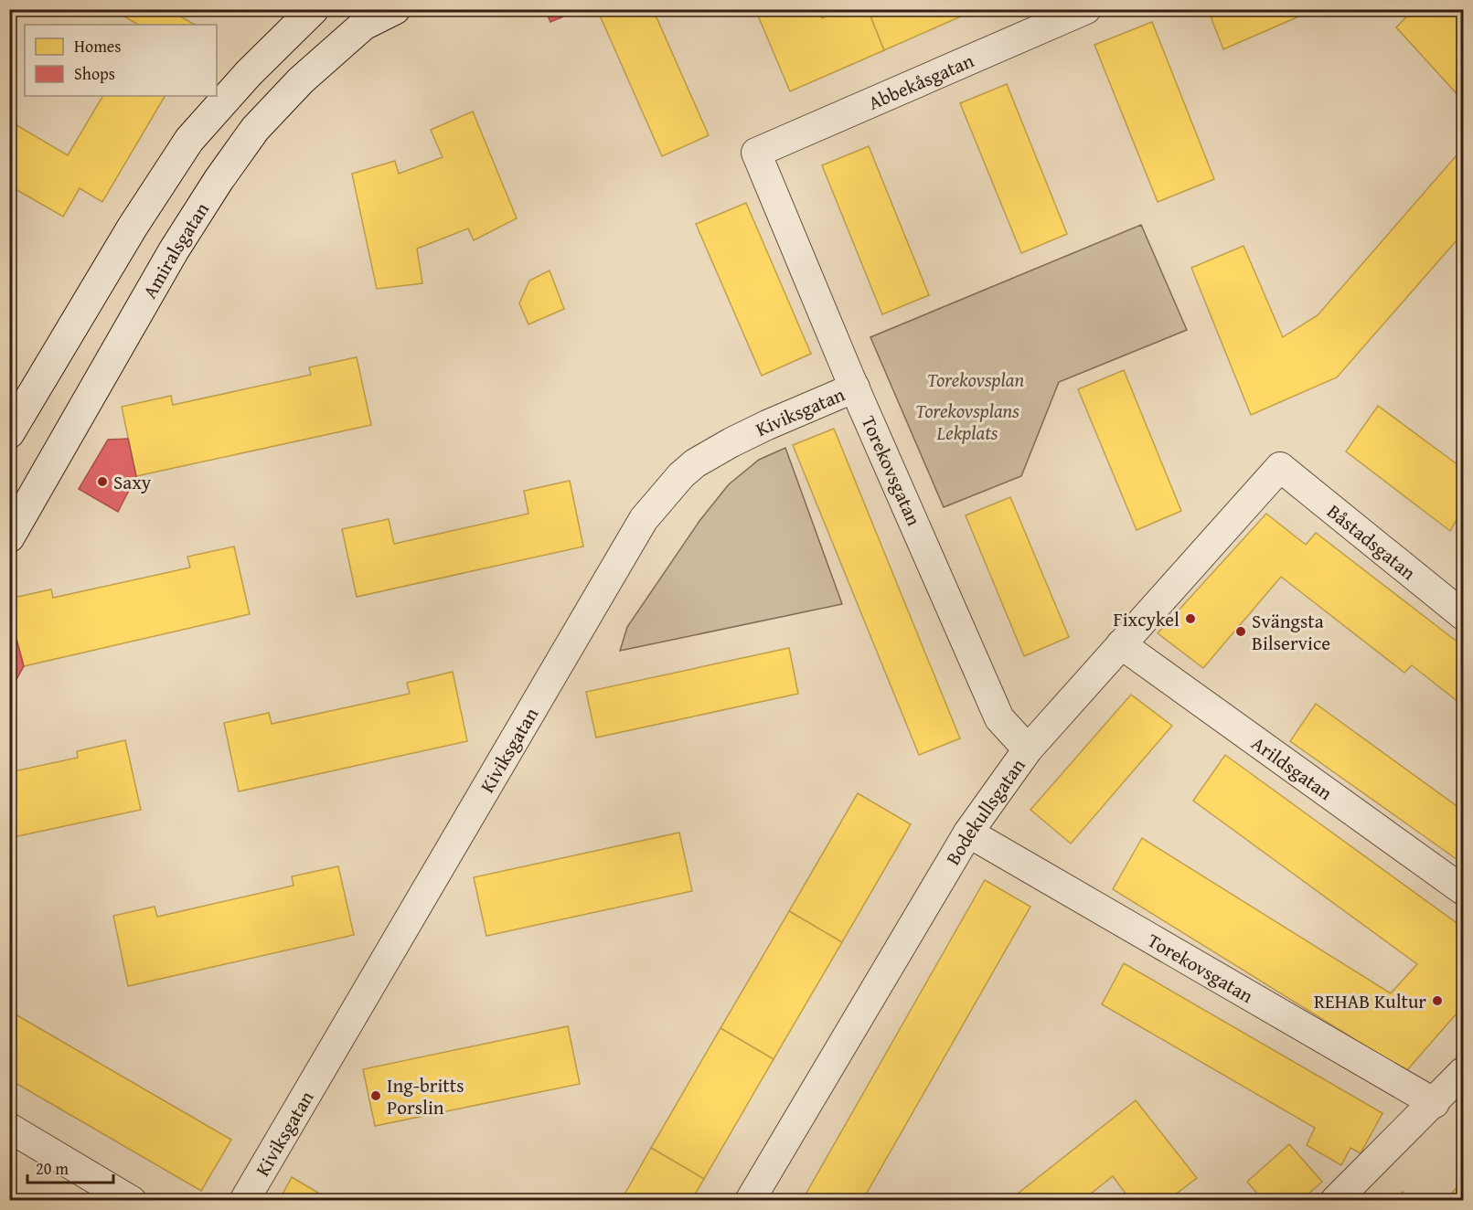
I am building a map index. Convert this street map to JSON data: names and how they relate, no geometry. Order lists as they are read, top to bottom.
{
  "streets": {
    "main road": ["Amiralsgatan"],
    "street": [
      "Abbekåsgatan",
      "Kiviksgatan",
      "Torekovsgatan",
      "Båstadsgatan",
      "Arildsgatan",
      "Bodekullsgatan"
    ]
  },
  "crossings": [
    ["Abbekåsgatan", "Torekovsgatan"],
    ["Kiviksgatan", "Torekovsgatan"],
    ["Torekovsgatan", "Bodekullsgatan"],
    ["Båstadsgatan", "Bodekullsgatan"],
    ["Arildsgatan", "Bodekullsgatan"]
  ],
  "parks": ["Torekovsplan", "Torekovsplans Lekplats"],
  "places": [
    "Saxy",
    "Fixcykel",
    "Svängsta Bilservice",
    "REHAB Kultur",
    "Ing-britts Porslin"
  ],
  "legend": ["Homes", "Shops"],
  "scale_bar": "20 m"
}
